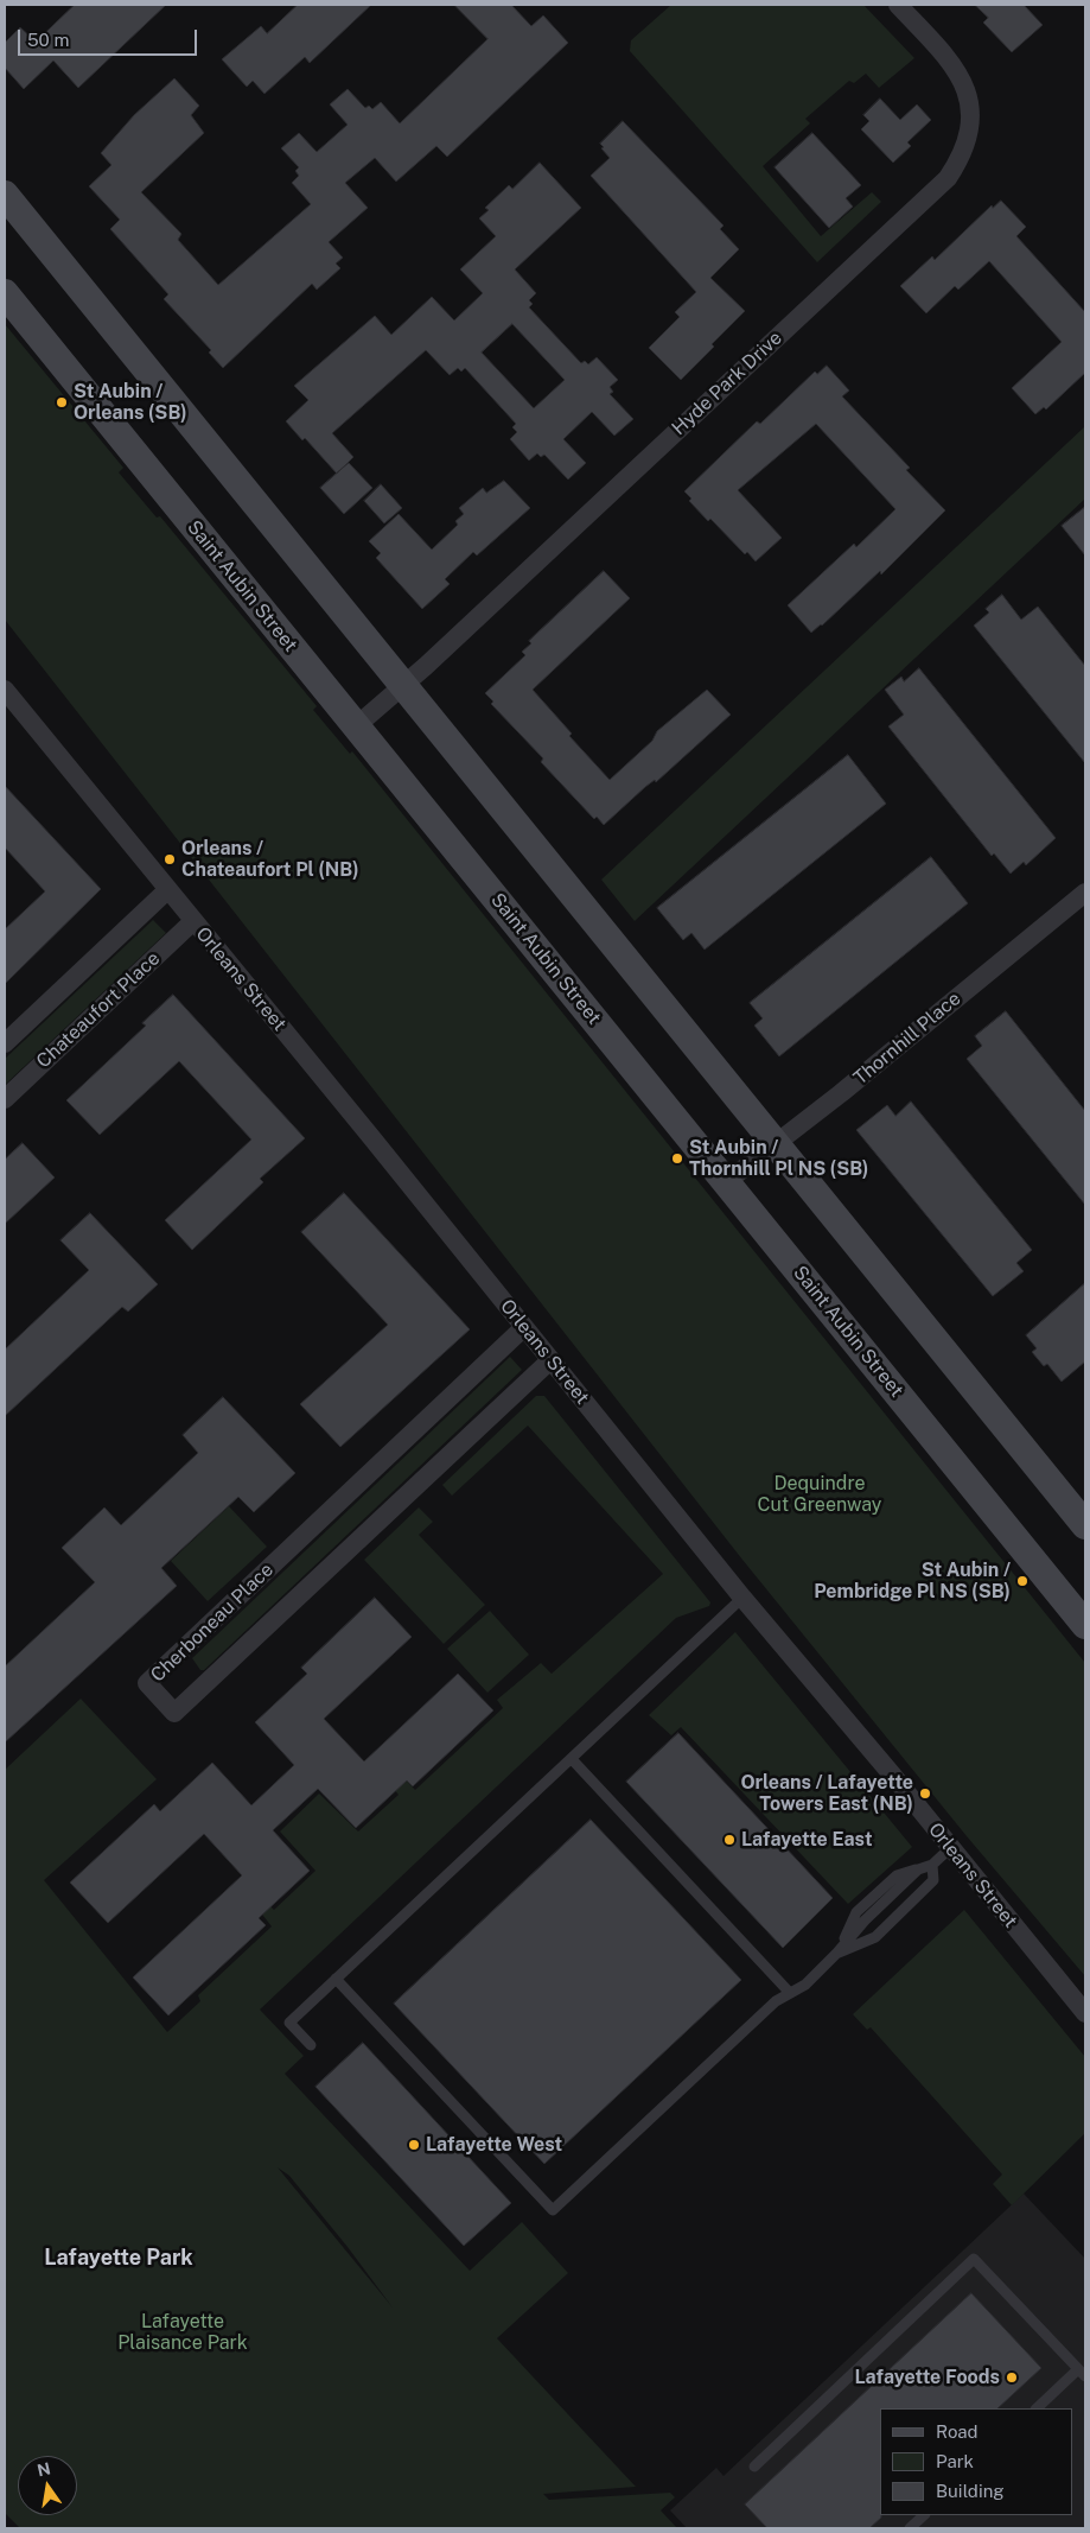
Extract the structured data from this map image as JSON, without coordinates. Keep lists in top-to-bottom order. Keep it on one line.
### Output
{"streets":{"main road":["Saint Aubin Street"],"street":["Hyde Park Drive","Orleans Street","Chateaufort Place","Thornhill Place","Cherboneau Place"]},"crossings":[["Hyde Park Drive","Saint Aubin Street"],["Saint Aubin Street","Thornhill Place"],["Orleans Street","Chateaufort Place"],["Orleans Street","Cherboneau Place"]],"districts":["Lafayette Park"],"parks":["Dequindre Cut Greenway","Lafayette Plaisance Park"],"places":["St Aubin / Orleans (SB)","Orleans / Chateaufort Pl (NB)","St Aubin / Thornhill Pl NS (SB)","St Aubin / Pembridge Pl NS (SB)","Orleans / Lafayette Towers East (NB)","Lafayette East","Lafayette West","Lafayette Foods"],"legend":["Road","Park","Building"],"scale_bar":"50 m","north":"top"}
